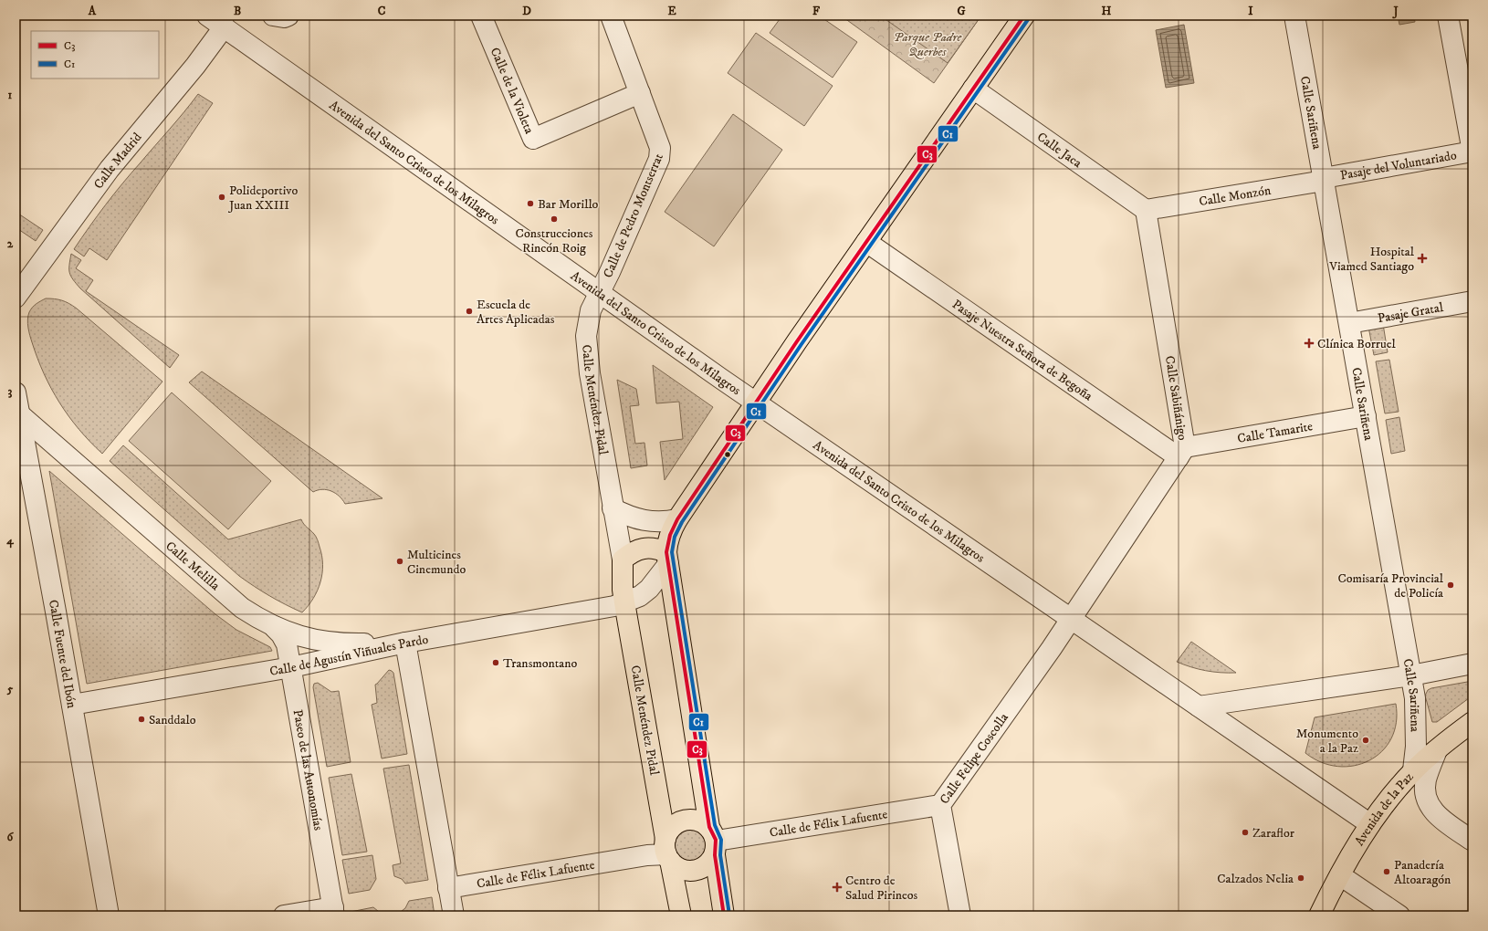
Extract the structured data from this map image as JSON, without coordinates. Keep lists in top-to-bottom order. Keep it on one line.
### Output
{"streets":{"main road":["Calle Menéndez Pidal","Avenida de la Paz"],"street":["Calle de la Violeta","Calle Sariñena","Calle Jaca","Calle Madrid","Avenida del Santo Cristo de los Milagros","Pasaje del Voluntariado","Calle Monzón","Calle de Pedro Montserrat","Pasaje Gratal","Pasaje Nuestra Señora de Begoña","Calle Sabiñánigo","Calle Tamarite","Calle Melilla","Calle Fuente del Ibón","Calle de Agustín Viñuales Pardo","Calle Felipe Coscolla","Paseo de las Autonomías","Calle de Félix Lafuente"]},"crossings":[["Calle de la Violeta","Calle de Pedro Montserrat"],["Calle Sariñena","Pasaje del Voluntariado"],["Calle Sariñena","Calle Monzón"],["Calle Sariñena","Pasaje Gratal"],["Calle Sariñena","Calle Tamarite"],["Calle Sariñena","Avenida de la Paz"],["Calle Jaca","Calle Monzón"],["Calle Jaca","Calle Sabiñánigo"],["Calle Madrid","Avenida del Santo Cristo de los Milagros"],["Avenida del Santo Cristo de los Milagros","Calle de Pedro Montserrat"],["Avenida del Santo Cristo de los Milagros","Calle Sabiñánigo"],["Avenida del Santo Cristo de los Milagros","Calle Menéndez Pidal"],["Avenida del Santo Cristo de los Milagros","Calle Felipe Coscolla"],["Avenida del Santo Cristo de los Milagros","Avenida de la Paz"],["Pasaje del Voluntariado","Calle Monzón"],["Calle Monzón","Calle Sabiñánigo"],["Calle de Pedro Montserrat","Calle Menéndez Pidal"],["Pasaje Nuestra Señora de Begoña","Calle Sabiñánigo"],["Pasaje Nuestra Señora de Begoña","Calle Tamarite"],["Calle Sabiñánigo","Calle Tamarite"],["Calle Sabiñánigo","Calle Felipe Coscolla"],["Calle Menéndez Pidal","Calle de Agustín Viñuales Pardo"],["Calle Menéndez Pidal","Calle de Félix Lafuente"],["Calle Melilla","Calle Fuente del Ibón"],["Calle Melilla","Calle de Agustín Viñuales Pardo"],["Calle Melilla","Paseo de las Autonomías"],["Calle Fuente del Ibón","Calle de Agustín Viñuales Pardo"],["Calle de Agustín Viñuales Pardo","Paseo de las Autonomías"],["Calle Felipe Coscolla","Calle de Félix Lafuente"]],"parks":["Parque Padre Querbes"],"places":{"other":["Polideportivo Juan XXIII","Bar Morillo","Construcciones Rincón Roig","Escuela de Artes Aplicadas","Multicines Cinemundo","Comisaría Provincial de Policía","Transmontano","Sanddalo","Monumento a la Paz","Zaraflor","Panadería Altoaragón","Calzados Nelia"],"health":["Hospital Viamed Santiago","Clínica Borruel","Centro de Salud Pirineos"]},"lines":["transit line C3","transit line C1"],"legend":["C3","C1"],"grid":{"columns":["A","B","C","D","E","F","G","H","I","J"],"rows":["1","2","3","4","5","6"]}}
